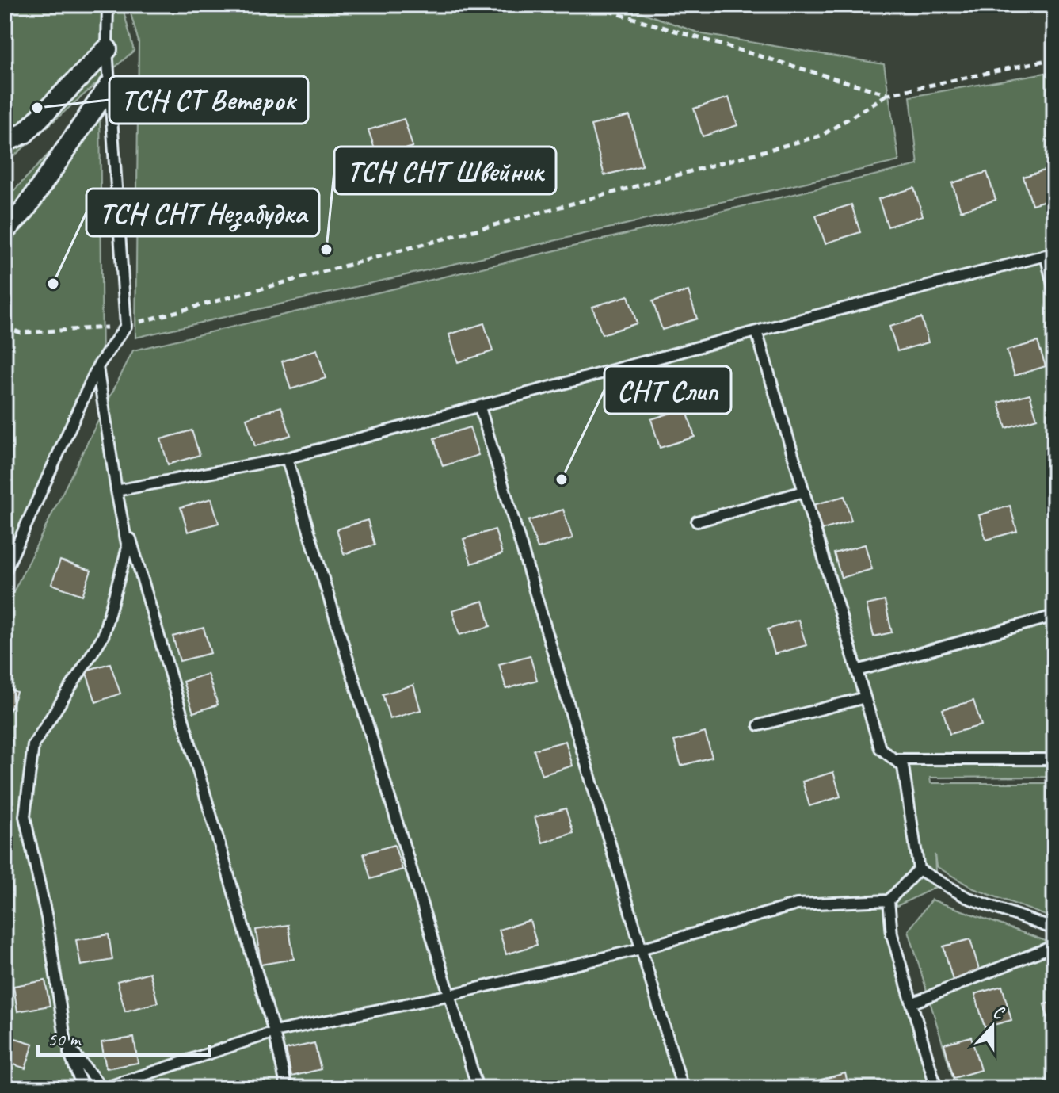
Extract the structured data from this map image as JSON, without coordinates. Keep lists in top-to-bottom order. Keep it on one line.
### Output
{"places":["ТСН СТ Ветерок","ТСН СНТ Швейник","ТСН СНТ Незабудка","СНТ Слип"],"scale_bar":"50 m","north":"top"}
